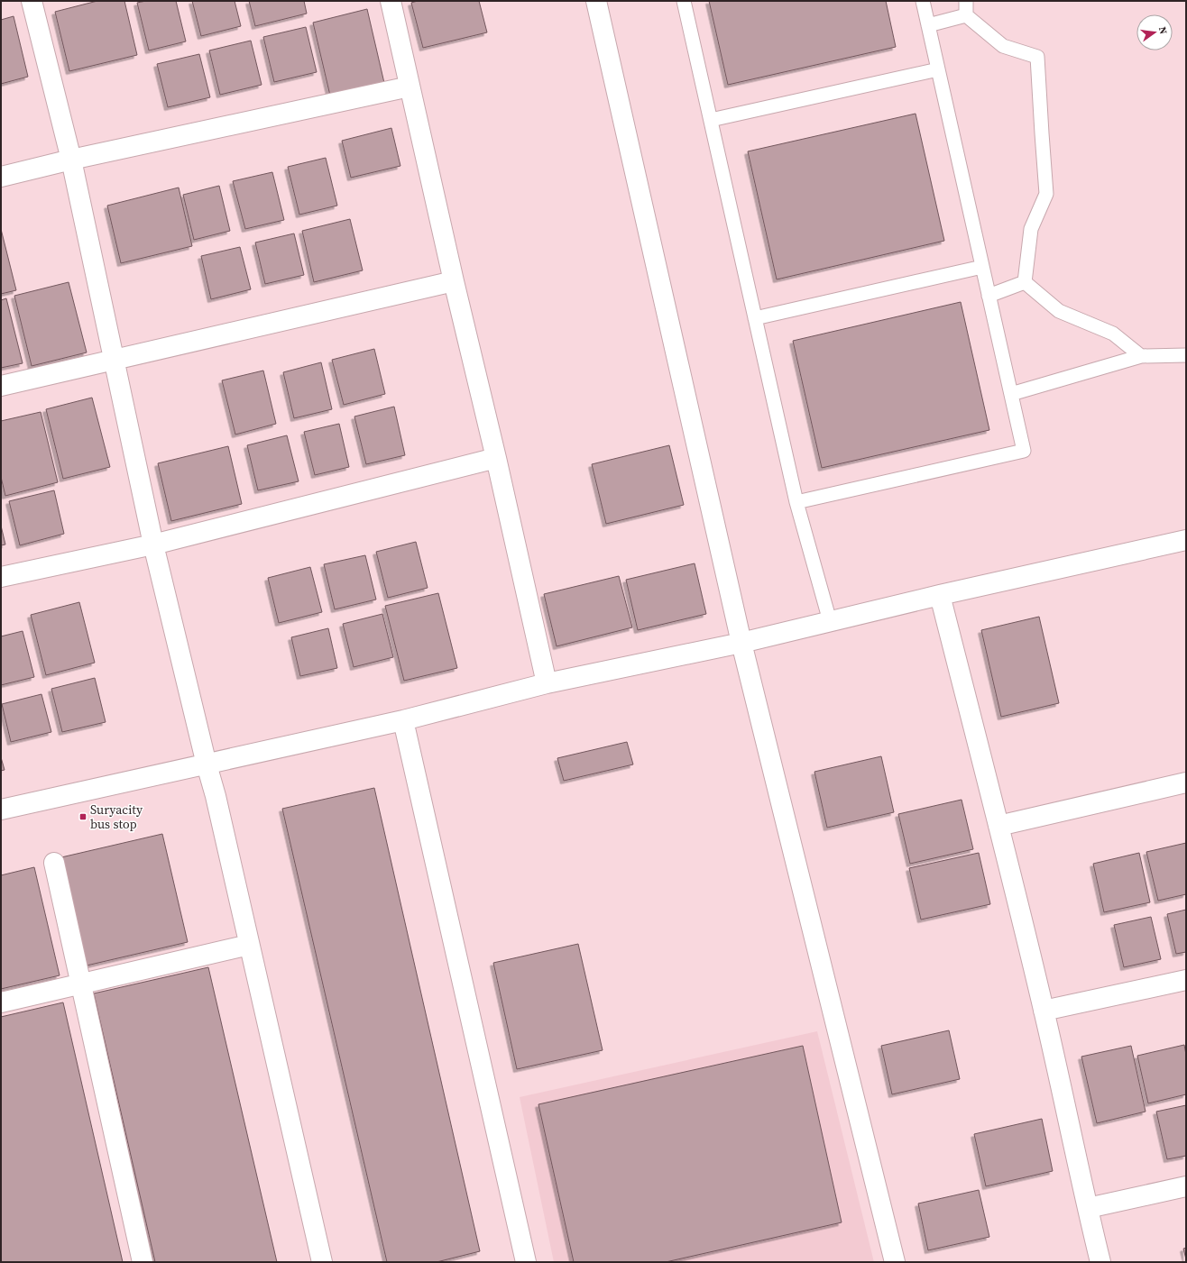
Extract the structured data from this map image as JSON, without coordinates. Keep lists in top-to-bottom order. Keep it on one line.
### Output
{"places":{"transit":["Suryacity bus stop"]},"north":"right"}
